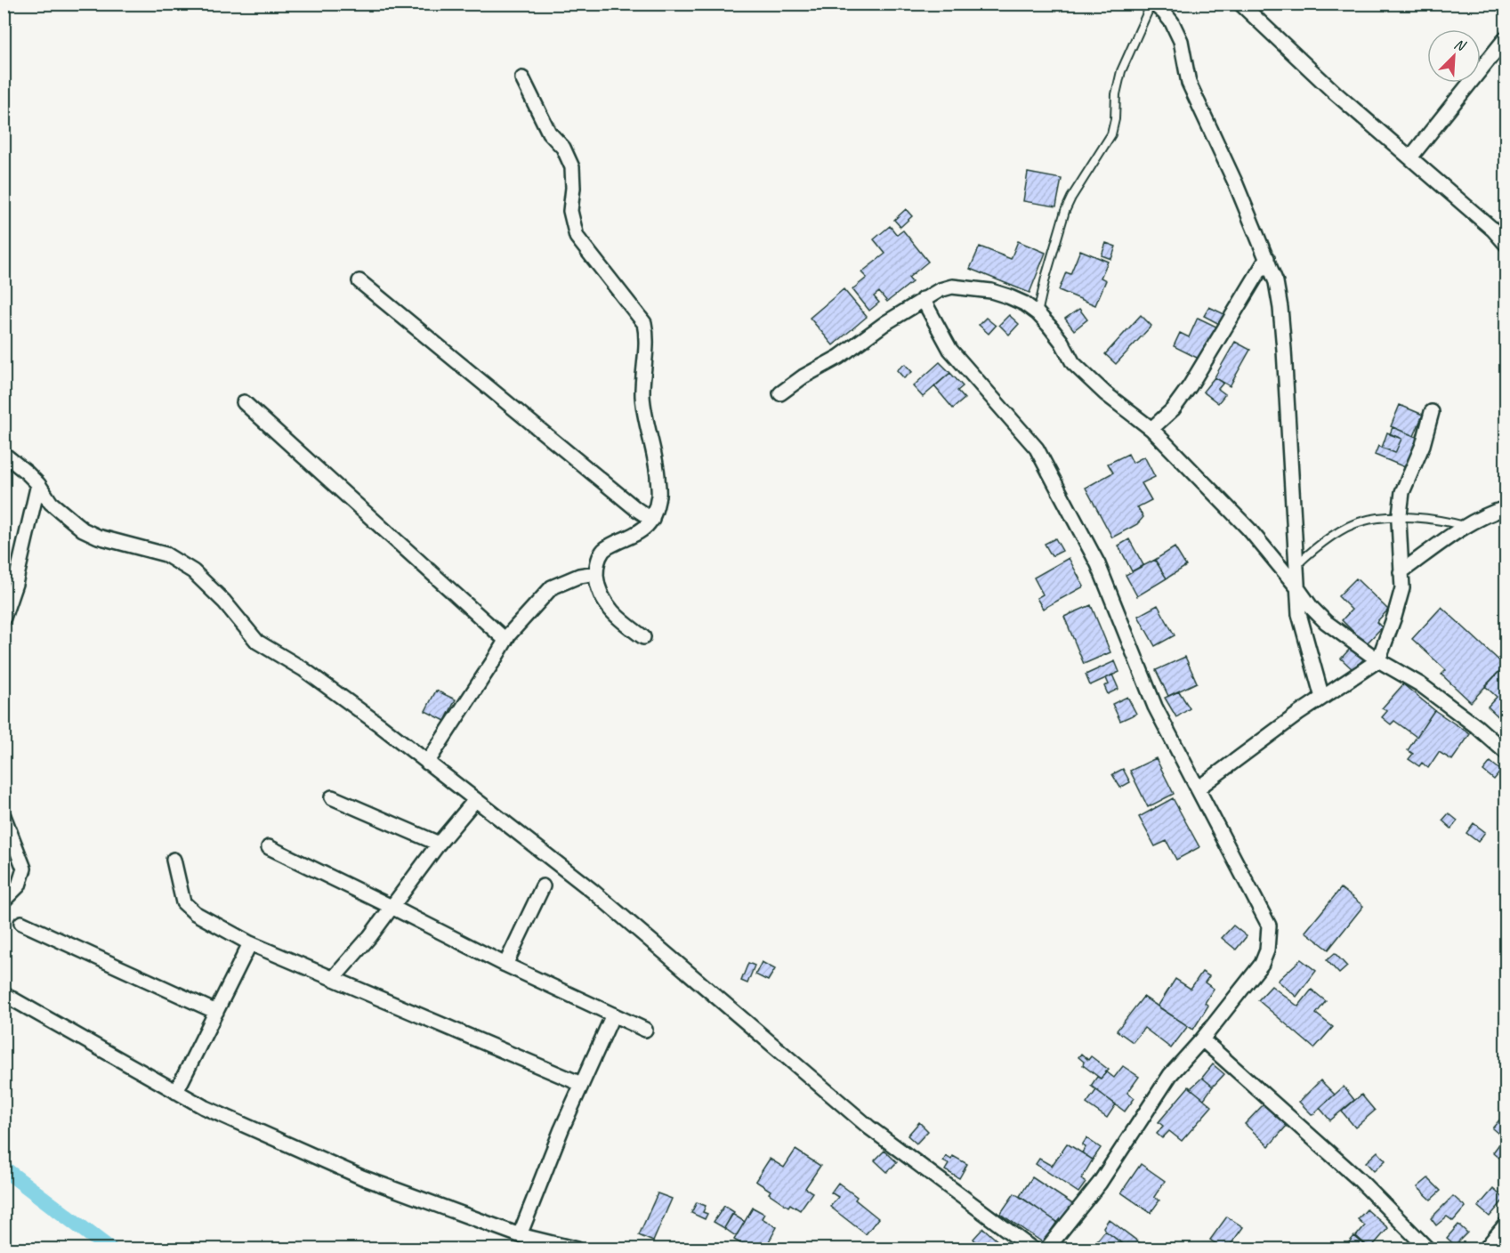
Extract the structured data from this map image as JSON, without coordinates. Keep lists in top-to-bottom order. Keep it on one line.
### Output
{"north":"top right"}
